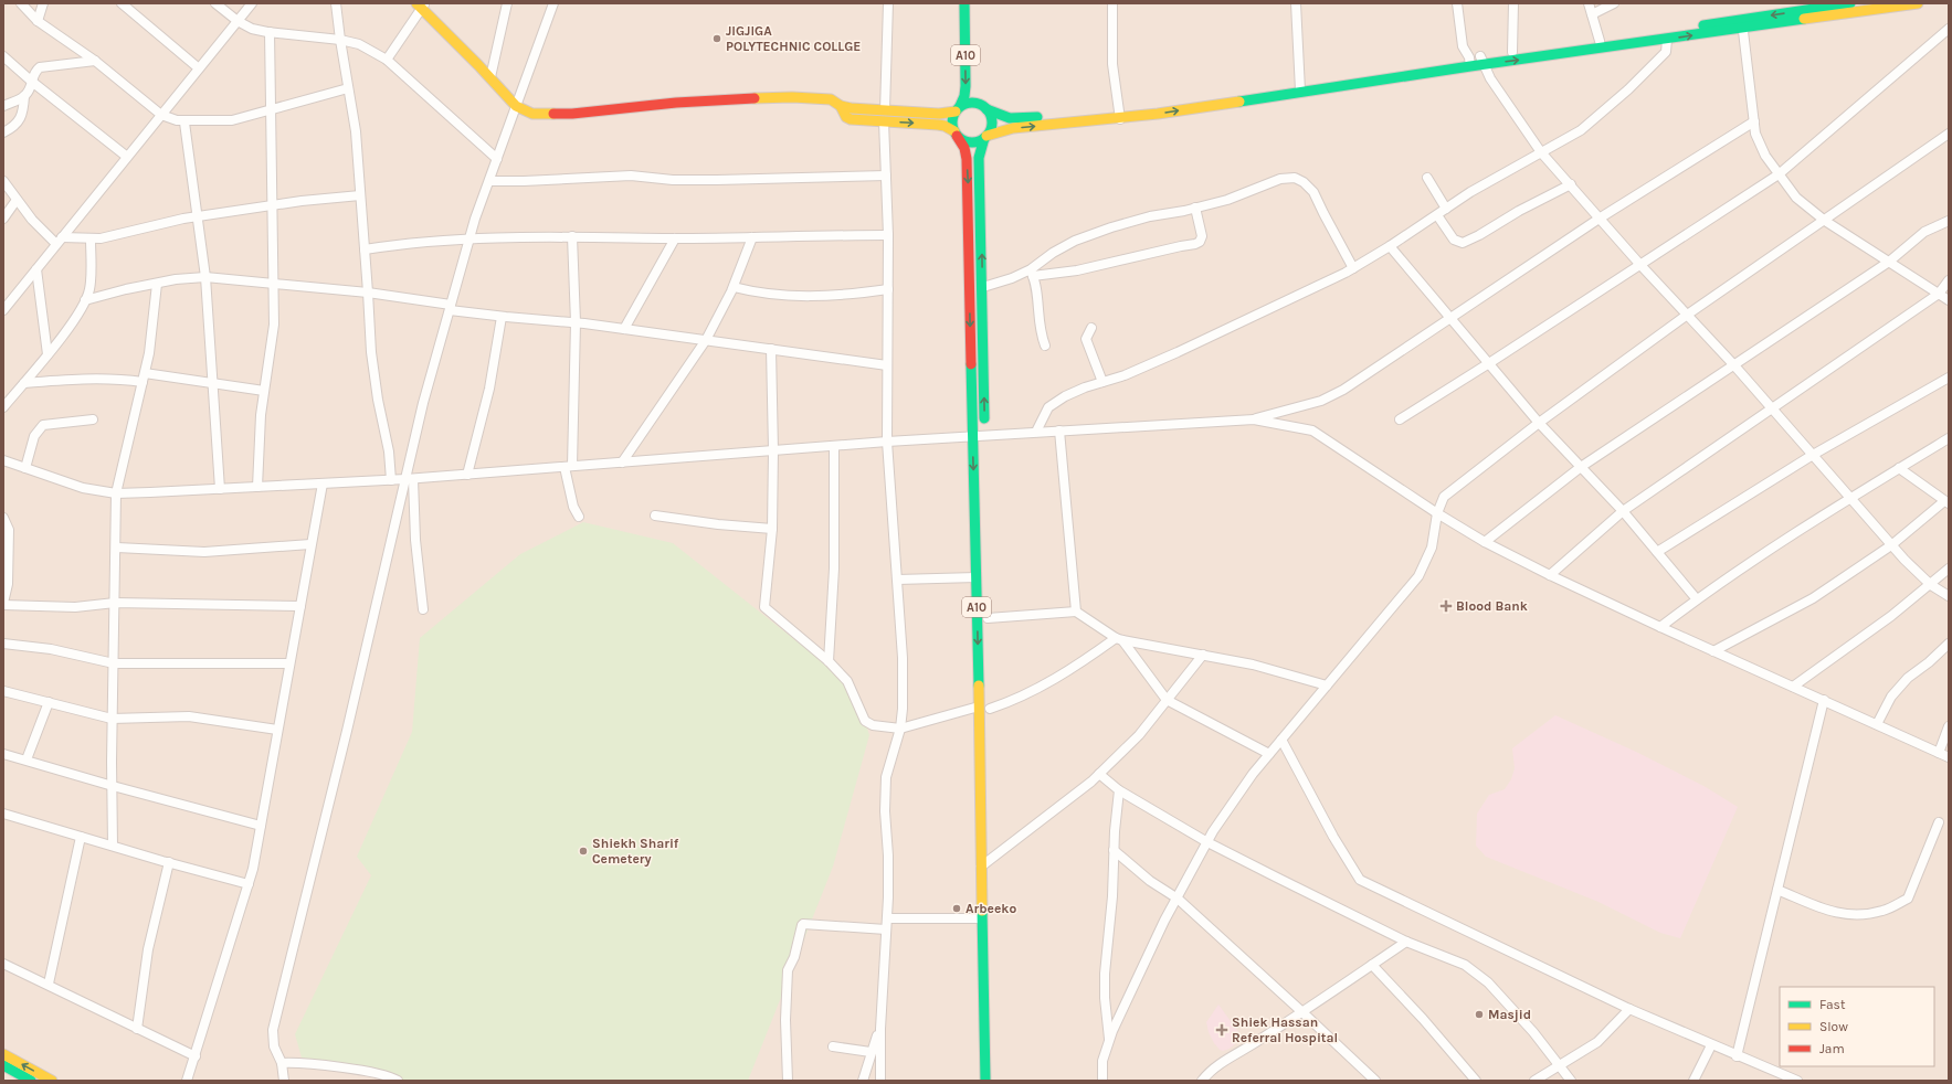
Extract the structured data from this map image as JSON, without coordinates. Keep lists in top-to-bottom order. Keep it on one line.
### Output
{"streets":{"main road":["A10"]},"places":{"other":["JIGJIGA POLYTECHNIC COLLGE","Shiekh Sharif Cemetery","Arbeeko","Masjid"],"health":["Blood Bank","Shiek Hassan Referral Hospital"]},"legend":["Fast","Slow","Jam"]}
